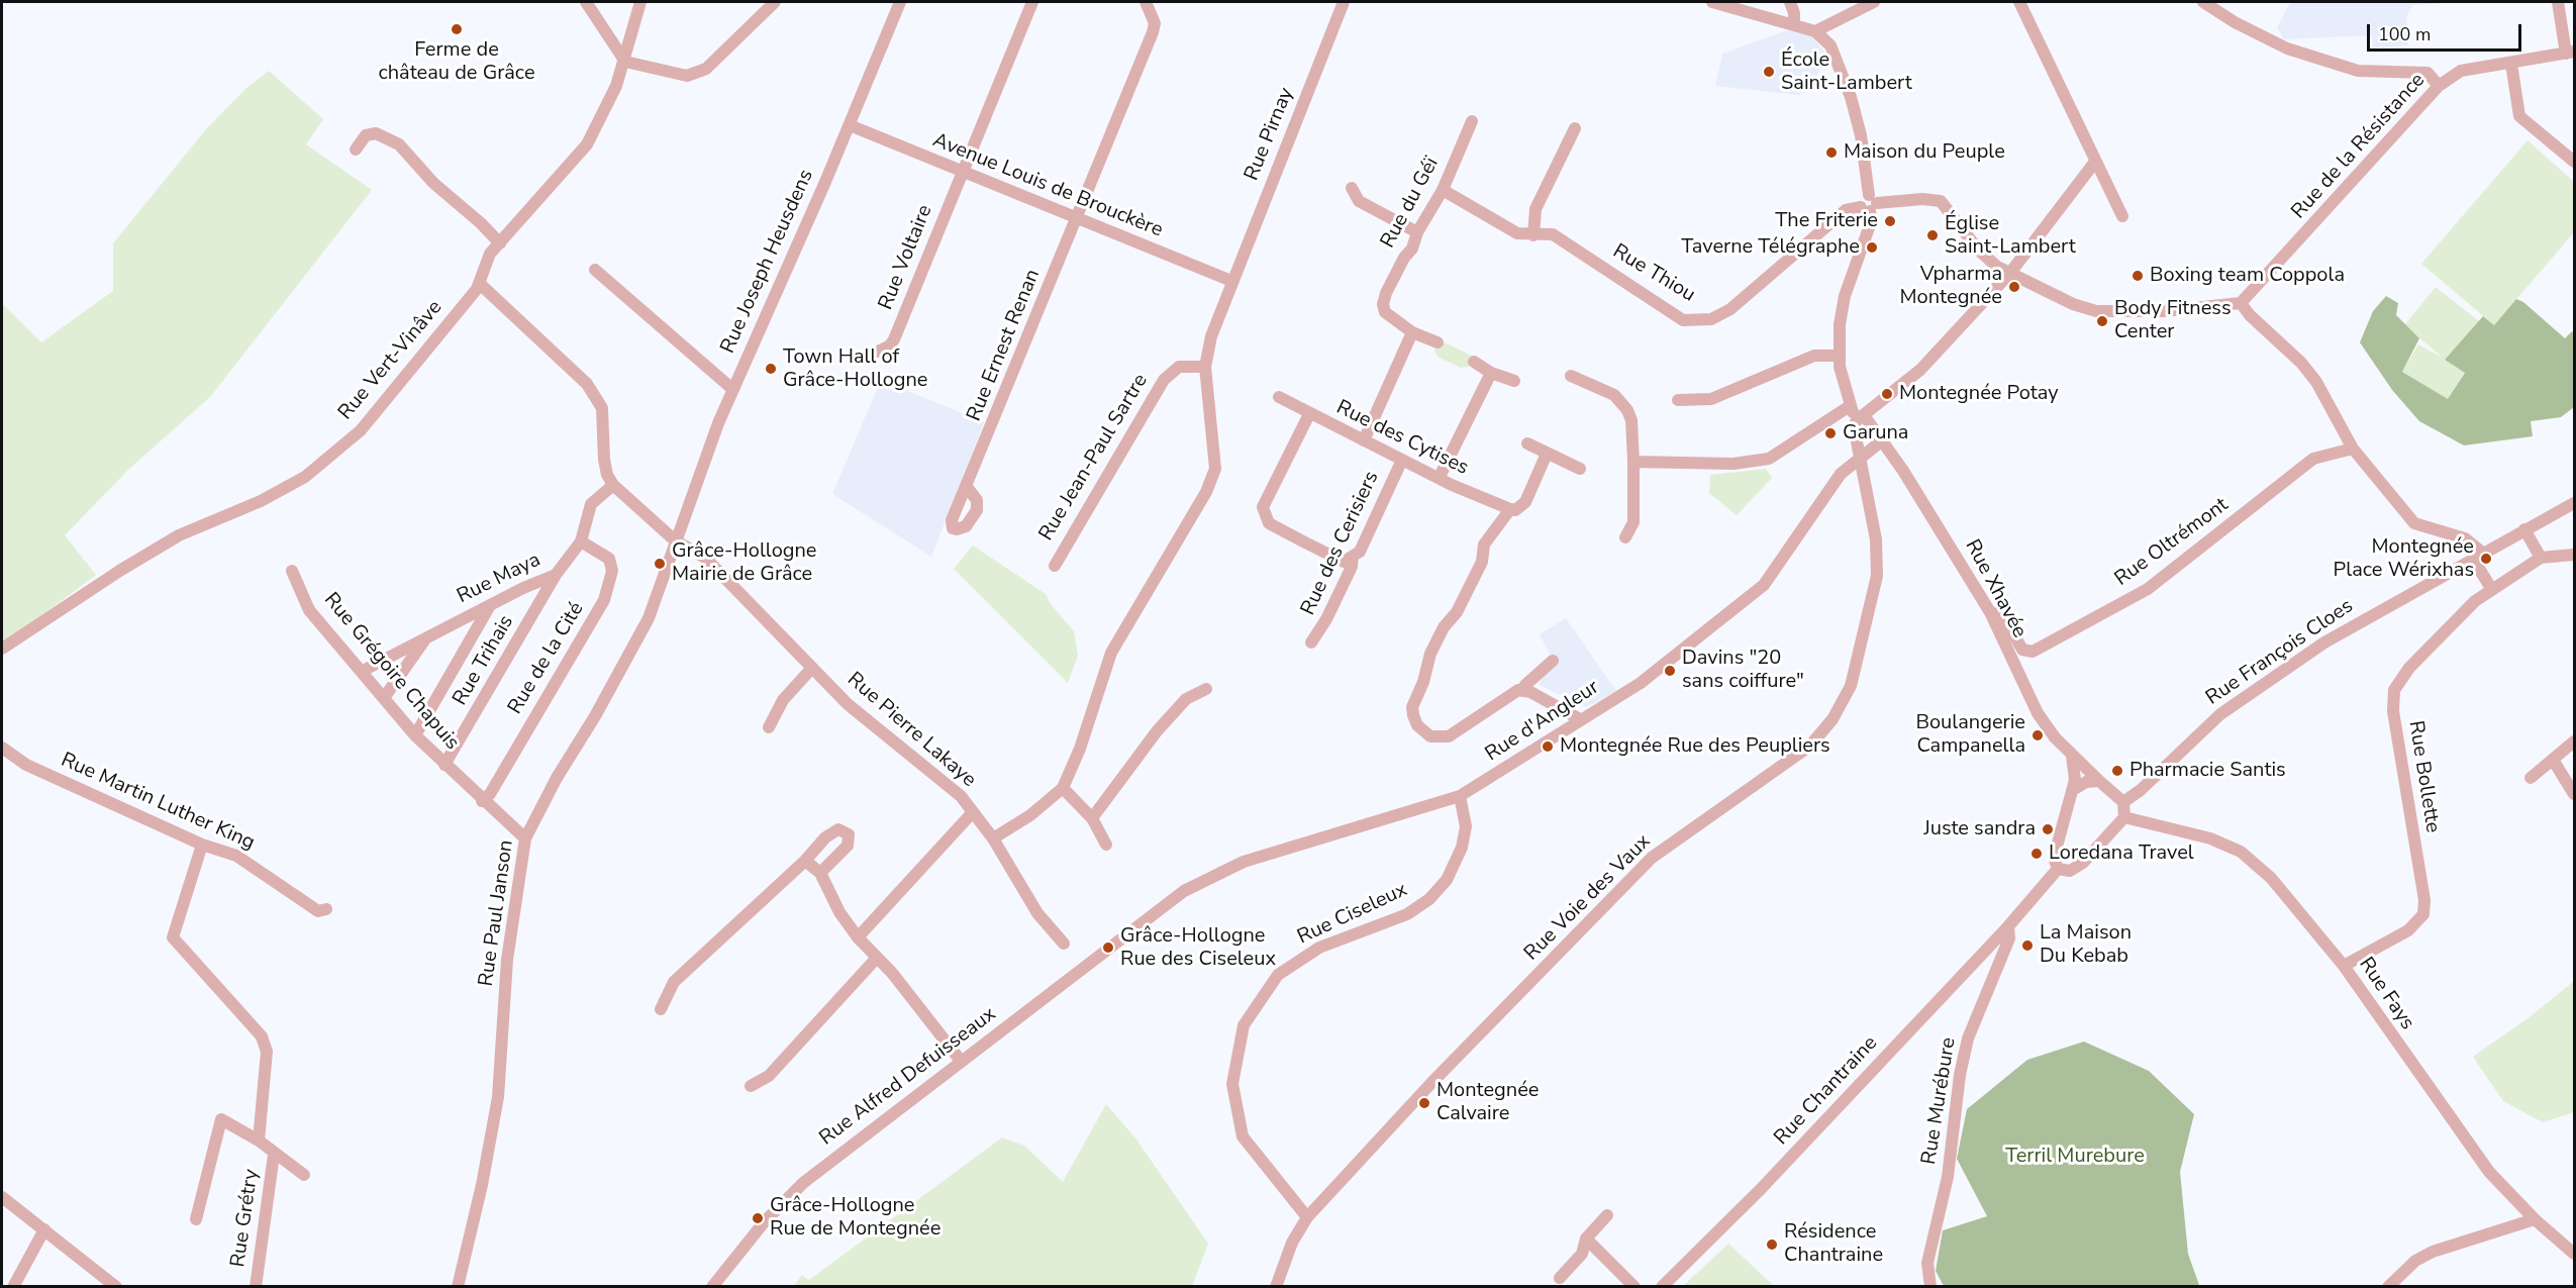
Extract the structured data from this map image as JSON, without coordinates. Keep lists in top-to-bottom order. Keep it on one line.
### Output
{"streets":{"street":["Rue Pirnay","Rue de la Résistance","Avenue Louis de Brouckère","Rue du Géï","Rue Voltaire","Rue Joseph Heusdens","Rue Thiou","Rue Ernest Renan","Rue Vert-Vinâve","Rue des Cytises","Rue Jean-Paul Sartre","Rue Oltrémont","Rue des Cerisiers","Rue Maya","Rue Xhavée","Rue François Cloes","Rue de la Cité","Rue Trihais","Rue Grégoire Chapuis","Rue d'Angleur","Rue Pierre Lakaye","Rue Bollette","Rue Martin Luther King","Rue Voie des Vaux","Rue Paul Janson","Rue Ciseleux","Rue Fays","Rue Alfred Defuisseaux","Rue Chantraine","Rue Murébure","Rue Grétry"]},"crossings":[["Rue Pirnay","Avenue Louis de Brouckère"],["Rue Pirnay","Rue Jean-Paul Sartre"],["Avenue Louis de Brouckère","Rue Voltaire"],["Avenue Louis de Brouckère","Rue Joseph Heusdens"],["Avenue Louis de Brouckère","Rue Ernest Renan"],["Rue du Géï","Rue Thiou"],["Rue Joseph Heusdens","Rue Pierre Lakaye"],["Rue Joseph Heusdens","Rue Paul Janson"],["Rue des Cytises","Rue des Cerisiers"],["Rue Oltrémont","Rue Xhavée"],["Rue Maya","Rue de la Cité"],["Rue Maya","Rue Trihais"],["Rue Maya","Rue Grégoire Chapuis"],["Rue Maya","Rue Pierre Lakaye"],["Rue Xhavée","Rue François Cloes"],["Rue Xhavée","Rue d'Angleur"],["Rue Xhavée","Rue Voie des Vaux"],["Rue de la Cité","Rue Grégoire Chapuis"],["Rue Trihais","Rue Grégoire Chapuis"],["Rue Grégoire Chapuis","Rue Paul Janson"],["Rue d'Angleur","Rue Voie des Vaux"],["Rue d'Angleur","Rue Ciseleux"],["Rue d'Angleur","Rue Alfred Defuisseaux"],["Rue Pierre Lakaye","Rue Paul Janson"],["Rue Bollette","Rue Fays"],["Rue Voie des Vaux","Rue Ciseleux"],["Rue Chantraine","Rue Murébure"]],"parks":["Terril Murebure"],"places":["Ferme de château de Grâce","École Saint-Lambert","Maison du Peuple","The Friterie","Église Saint-Lambert","Taverne Télégraphe","Boxing team Coppola","Vpharma Montegnée","Body Fitness Center","Town Hall of Grâce-Hollogne","Montegnée Potay","Garuna","Montegnée Place Wérixhas","Grâce-Hollogne Mairie de Grâce","Davins \"20 sans coiffure\"","Boulangerie Campanella","Montegnée Rue des Peupliers","Pharmacie Santis","Juste sandra","Loredana Travel","La Maison Du Kebab","Grâce-Hollogne Rue des Ciseleux","Montegnée Calvaire","Grâce-Hollogne Rue de Montegnée","Résidence Chantraine"],"scale_bar":"100 m"}
